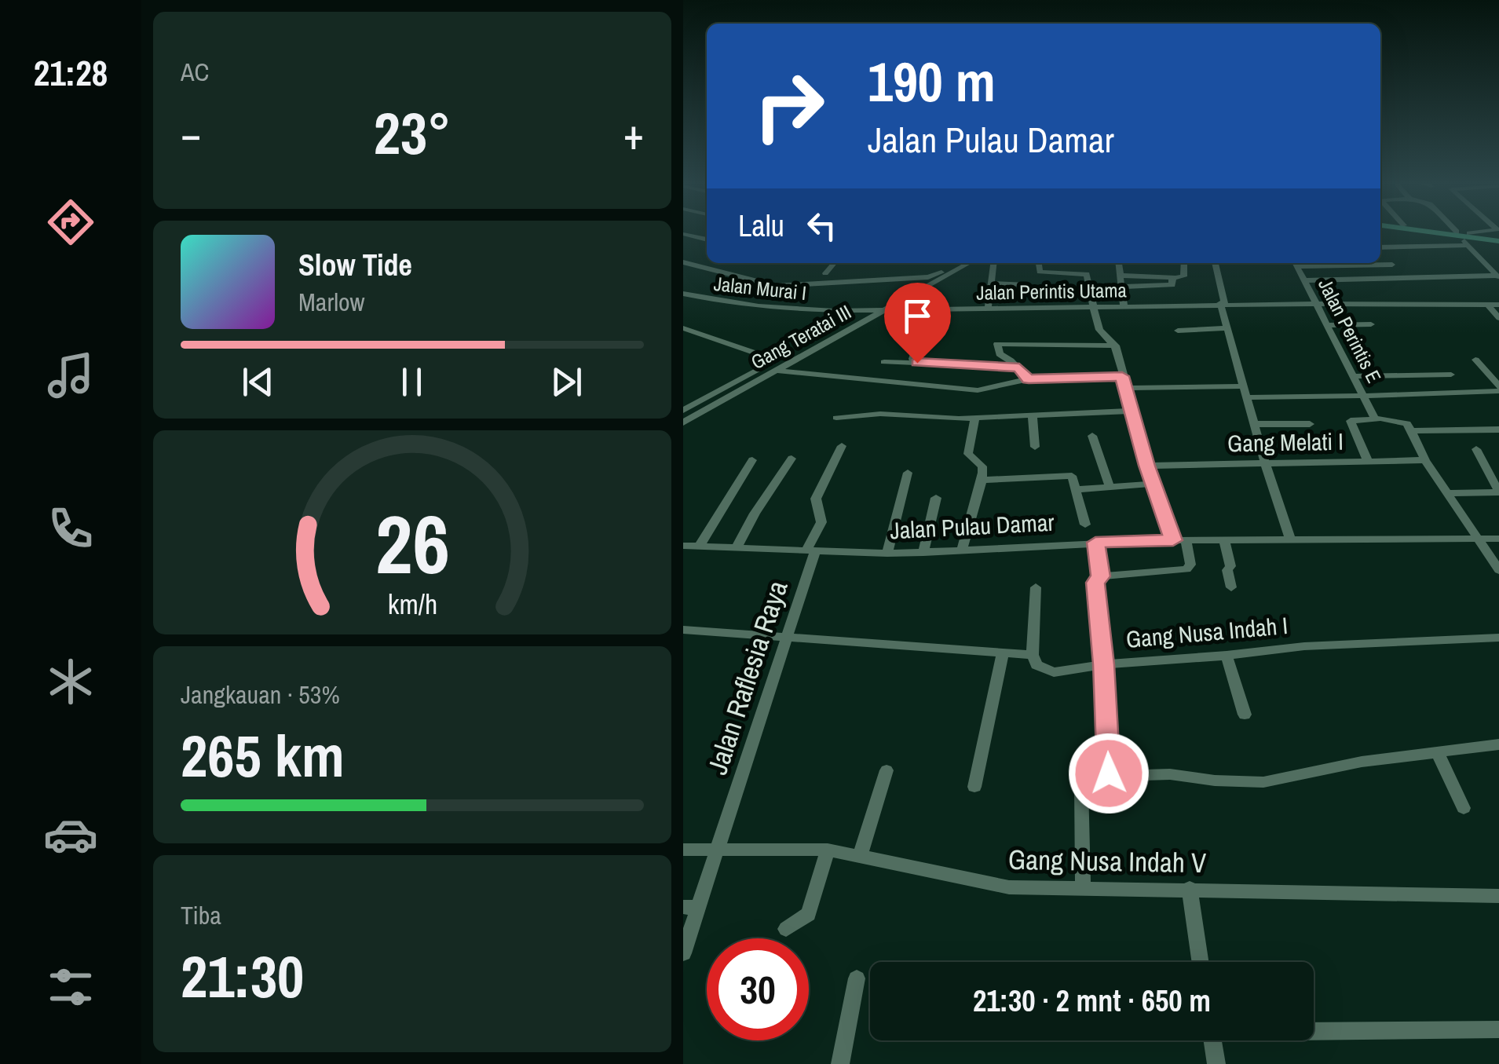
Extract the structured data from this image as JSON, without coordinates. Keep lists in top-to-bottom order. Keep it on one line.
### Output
{"streets":{"street":["Jalan Murai I","Jalan Perintis Utama","Jalan Perintis E","Gang Teratai III","Gang Melati I","Jalan Pulau Damar","Gang Nusa Indah I","Jalan Raflesia Raya","Gang Nusa Indah V"]},"crossings":[["Jalan Murai I","Jalan Perintis Utama"],["Jalan Murai I","Gang Teratai III"],["Jalan Perintis Utama","Jalan Perintis E"],["Jalan Perintis Utama","Gang Teratai III"],["Jalan Pulau Damar","Jalan Raflesia Raya"],["Gang Nusa Indah I","Jalan Raflesia Raya"],["Jalan Raflesia Raya","Gang Nusa Indah V"]],"page":{"tabs":"21:28","tile":["AC",["Jangkauan · 53%","265 km"],["Tiba","21:30"]],"turn":["190 m","Jalan Pulau Damar"],"heat":["−","23°","+"],"then":"Lalu","song":["Slow Tide","Marlow"],"limit":"30","trip":"21:30 · 2 mnt · 650 m","gauge":["26","km/h"]}}
